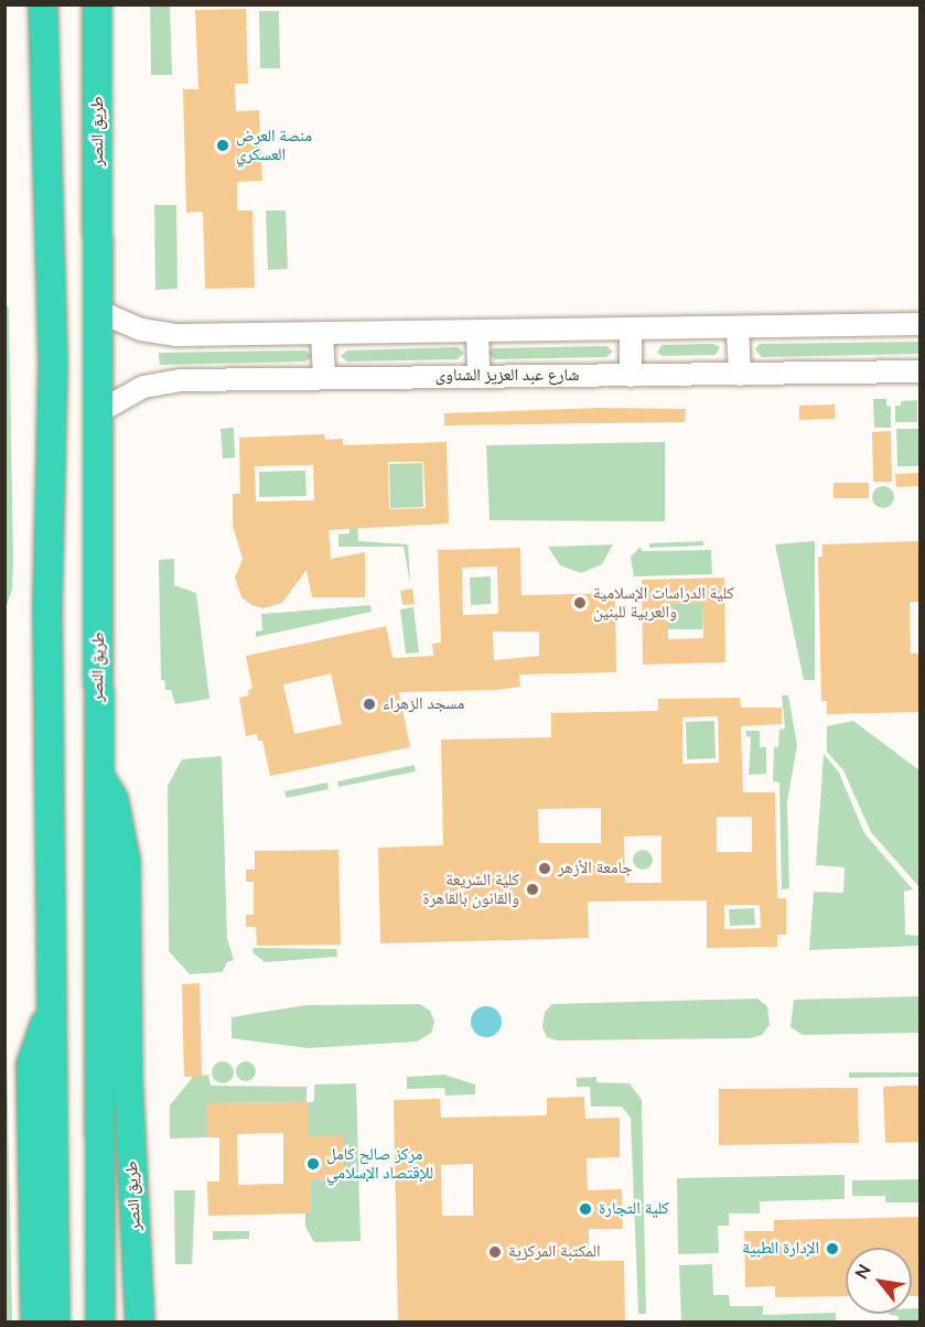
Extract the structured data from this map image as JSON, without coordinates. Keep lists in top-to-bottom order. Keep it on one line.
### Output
{"streets":{"highway":["طريق النصر"],"street":["شارع عبد العزيز الشناوى"]},"crossings":[["طريق النصر","شارع عبد العزيز الشناوى"]],"places":["منصة العرض العسكري","كلية الدراسات الإسلامية والعربية للبنين","مسجد الزهراء","جامعة الأزهر","كلية الشريعة والقانون بالقاهرة","مركز صالح كامل للإقتصاد الإسلامي","كلية التجارة","الإدارة الطبية","المكتبة المركزية"],"north":"top left"}
